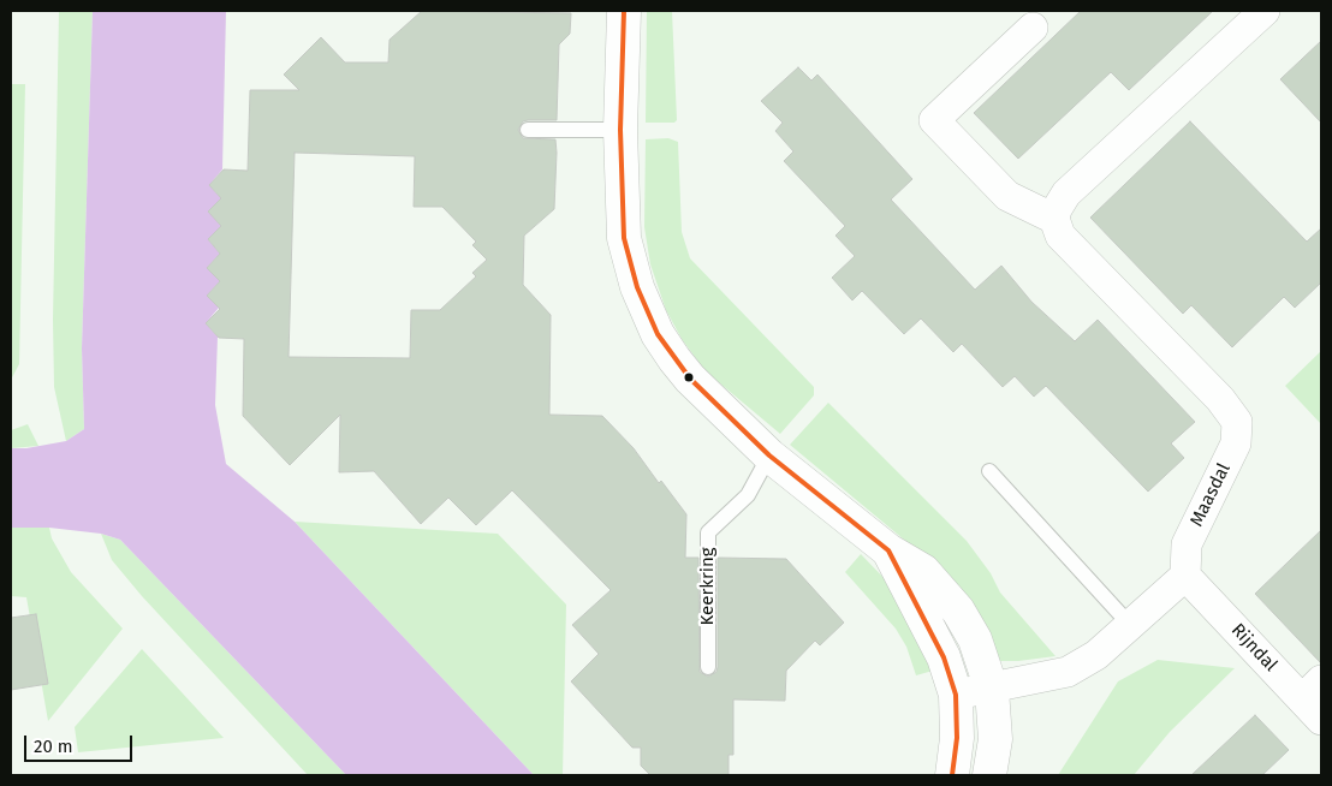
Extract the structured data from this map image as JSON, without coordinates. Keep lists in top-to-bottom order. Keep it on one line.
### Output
{"streets":{"street":["Maasdal","Rijndal"],"lane":["Keerkring"]},"crossings":[["Maasdal","Rijndal"]],"scale_bar":"20 m"}
